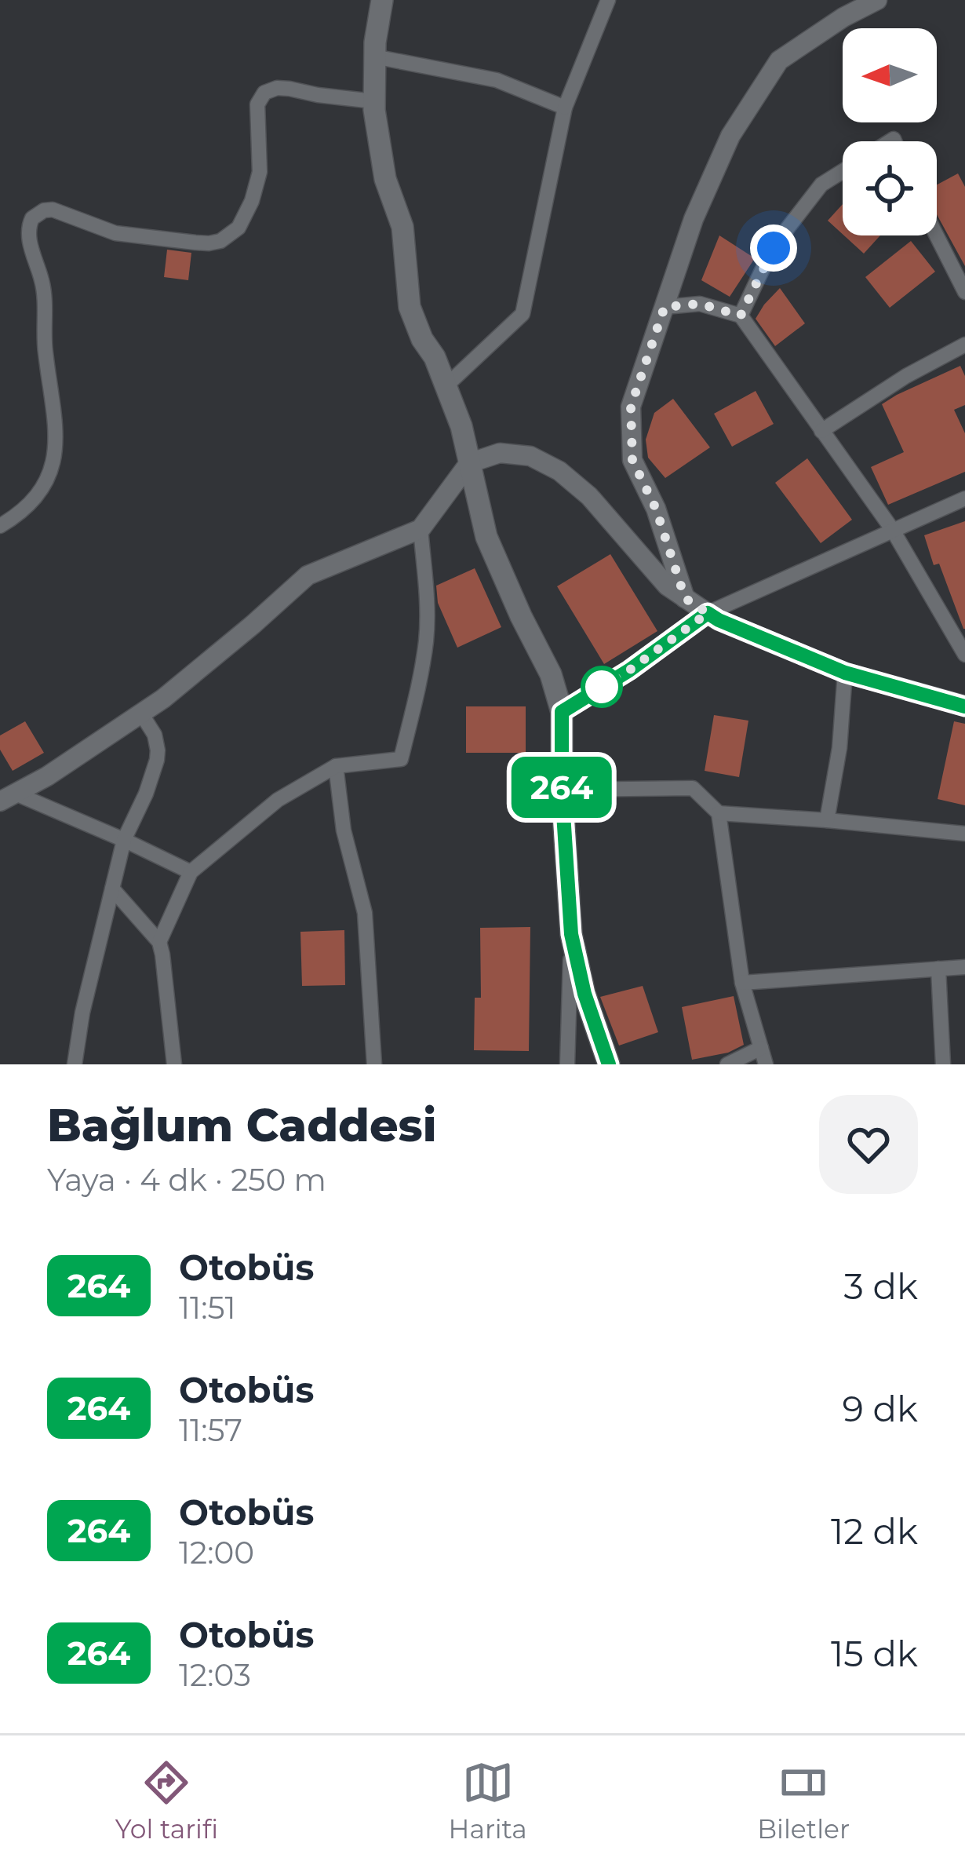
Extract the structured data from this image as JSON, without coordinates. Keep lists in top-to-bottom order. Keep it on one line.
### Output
{"lines":["bus line 264"],"north":"left","page":{"on_map":"264","heading":["Bağlum Caddesi","Yaya · 4 dk · 250 m"],"list":[{"mark":"264","name":"Otobüs","note":"11:51","value":"3 dk"},{"mark":"264","name":"Otobüs","note":"11:57","value":"9 dk"},{"mark":"264","name":"Otobüs","note":"12:00","value":"12 dk"},{"mark":"264","name":"Otobüs","note":"12:03","value":"15 dk"}],"tabs":["Yol tarifi","Harita","Biletler"]}}
